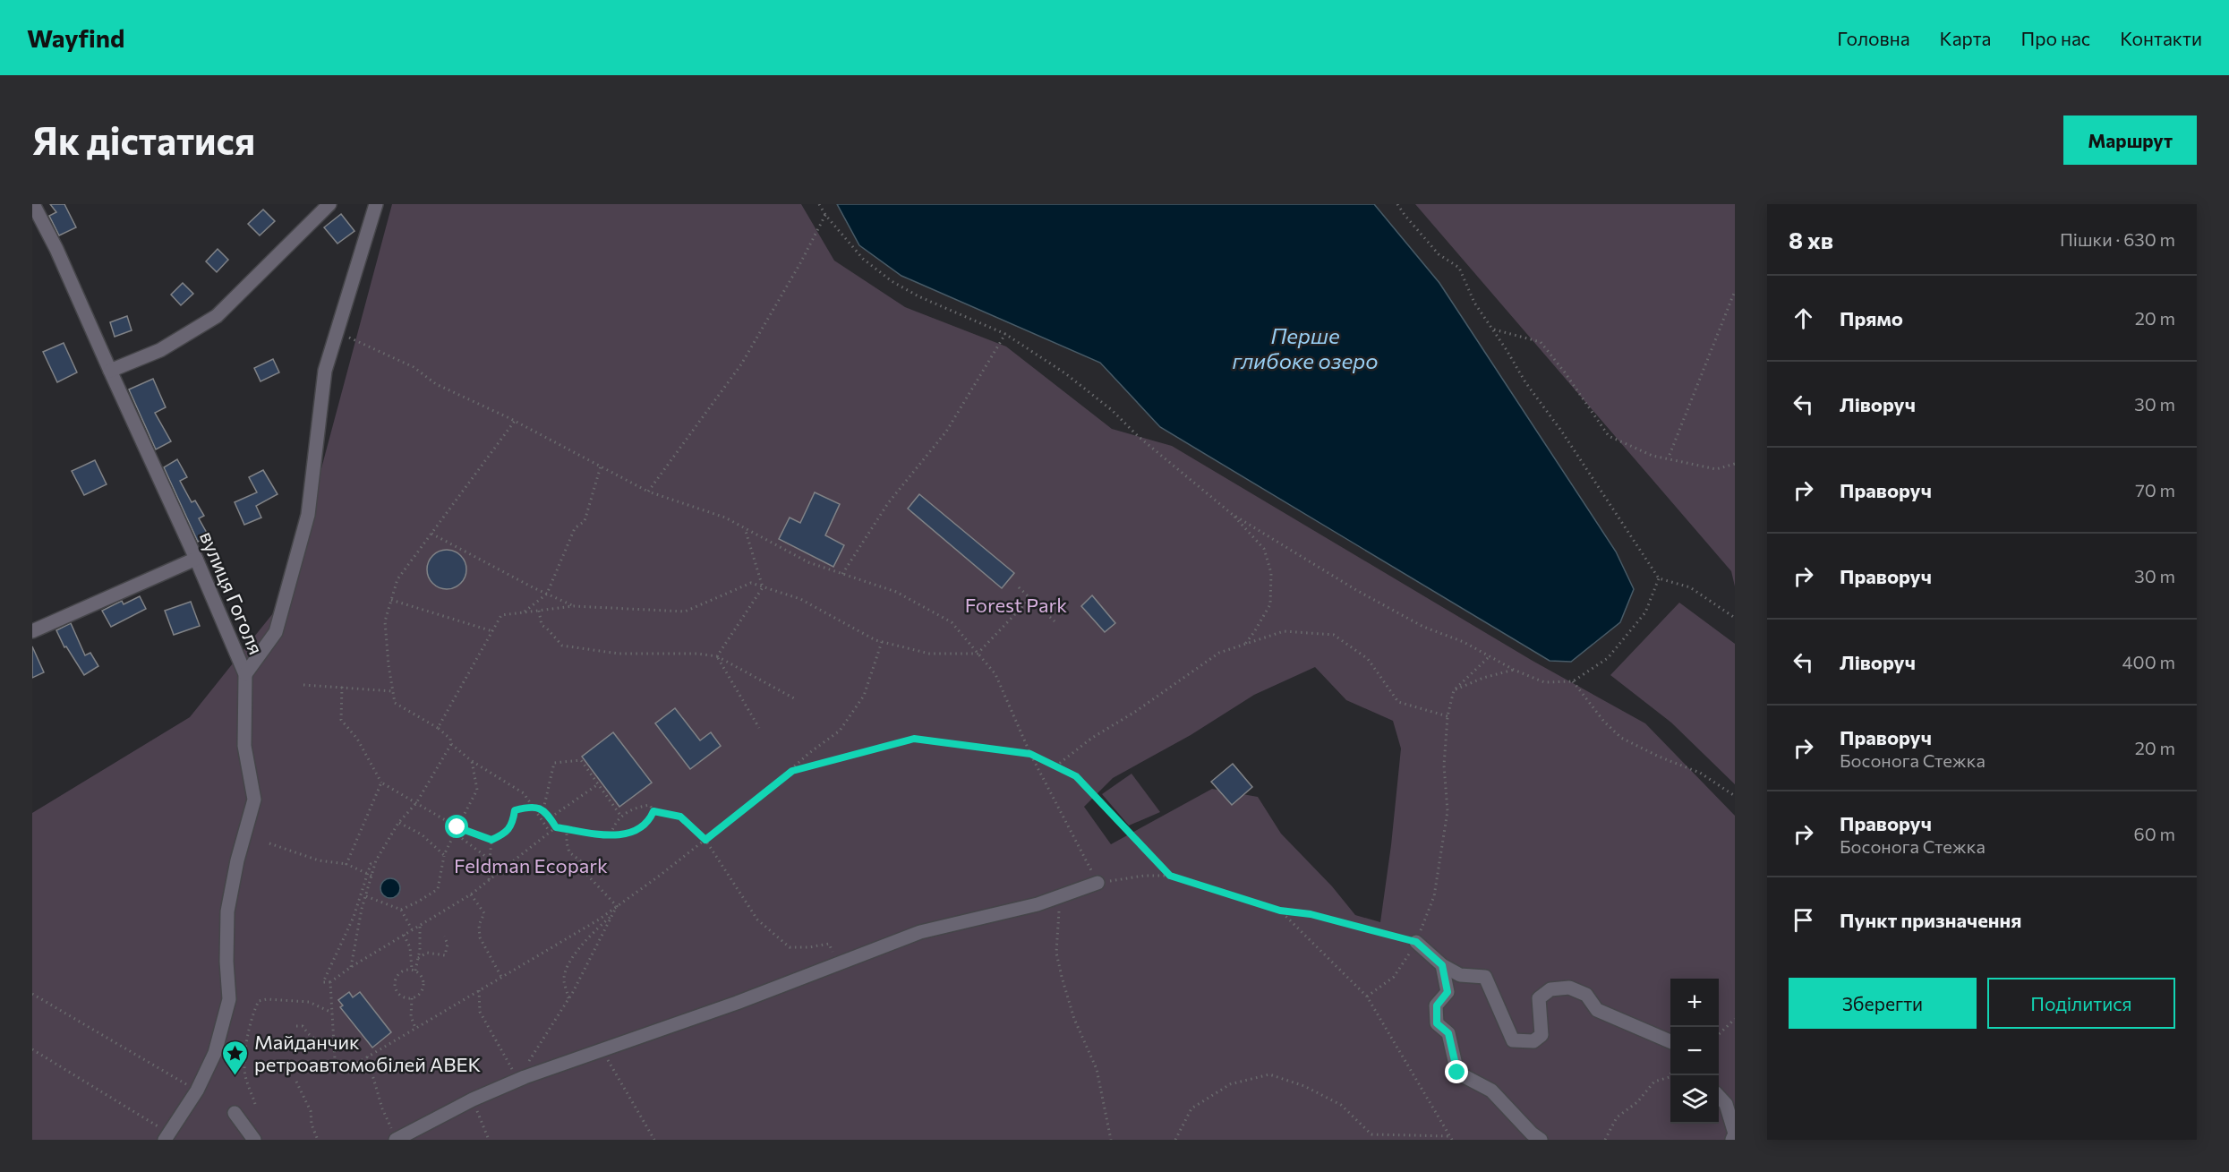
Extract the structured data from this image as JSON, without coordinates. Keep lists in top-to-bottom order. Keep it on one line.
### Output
{"streets":{"street":["вулиця Гоголя"]},"water":["Перше глибоке озеро"],"parks":["Forest Park","Feldman Ecopark"],"places":{"place":["Майданчик ретроавтомобілей АВЕК"]},"page":{"header":"Wayfind","nav":["Головна","Карта","Про нас","Контакти"],"buttons":["Маршрут",["Зберегти","Поділитися"]],"title":"Як дістатися","heading":["8 хв","Пішки · 630 m"],"list":[["Прямо","20 m"],["Ліворуч","30 m"],["Праворуч","70 m"],["Праворуч","30 m"],["Ліворуч","400 m"],["Праворуч","Босонога Стежка","20 m"],["Праворуч","Босонога Стежка","60 m"],"Пункт призначення"],"map_buttons":["+","−"]}}
